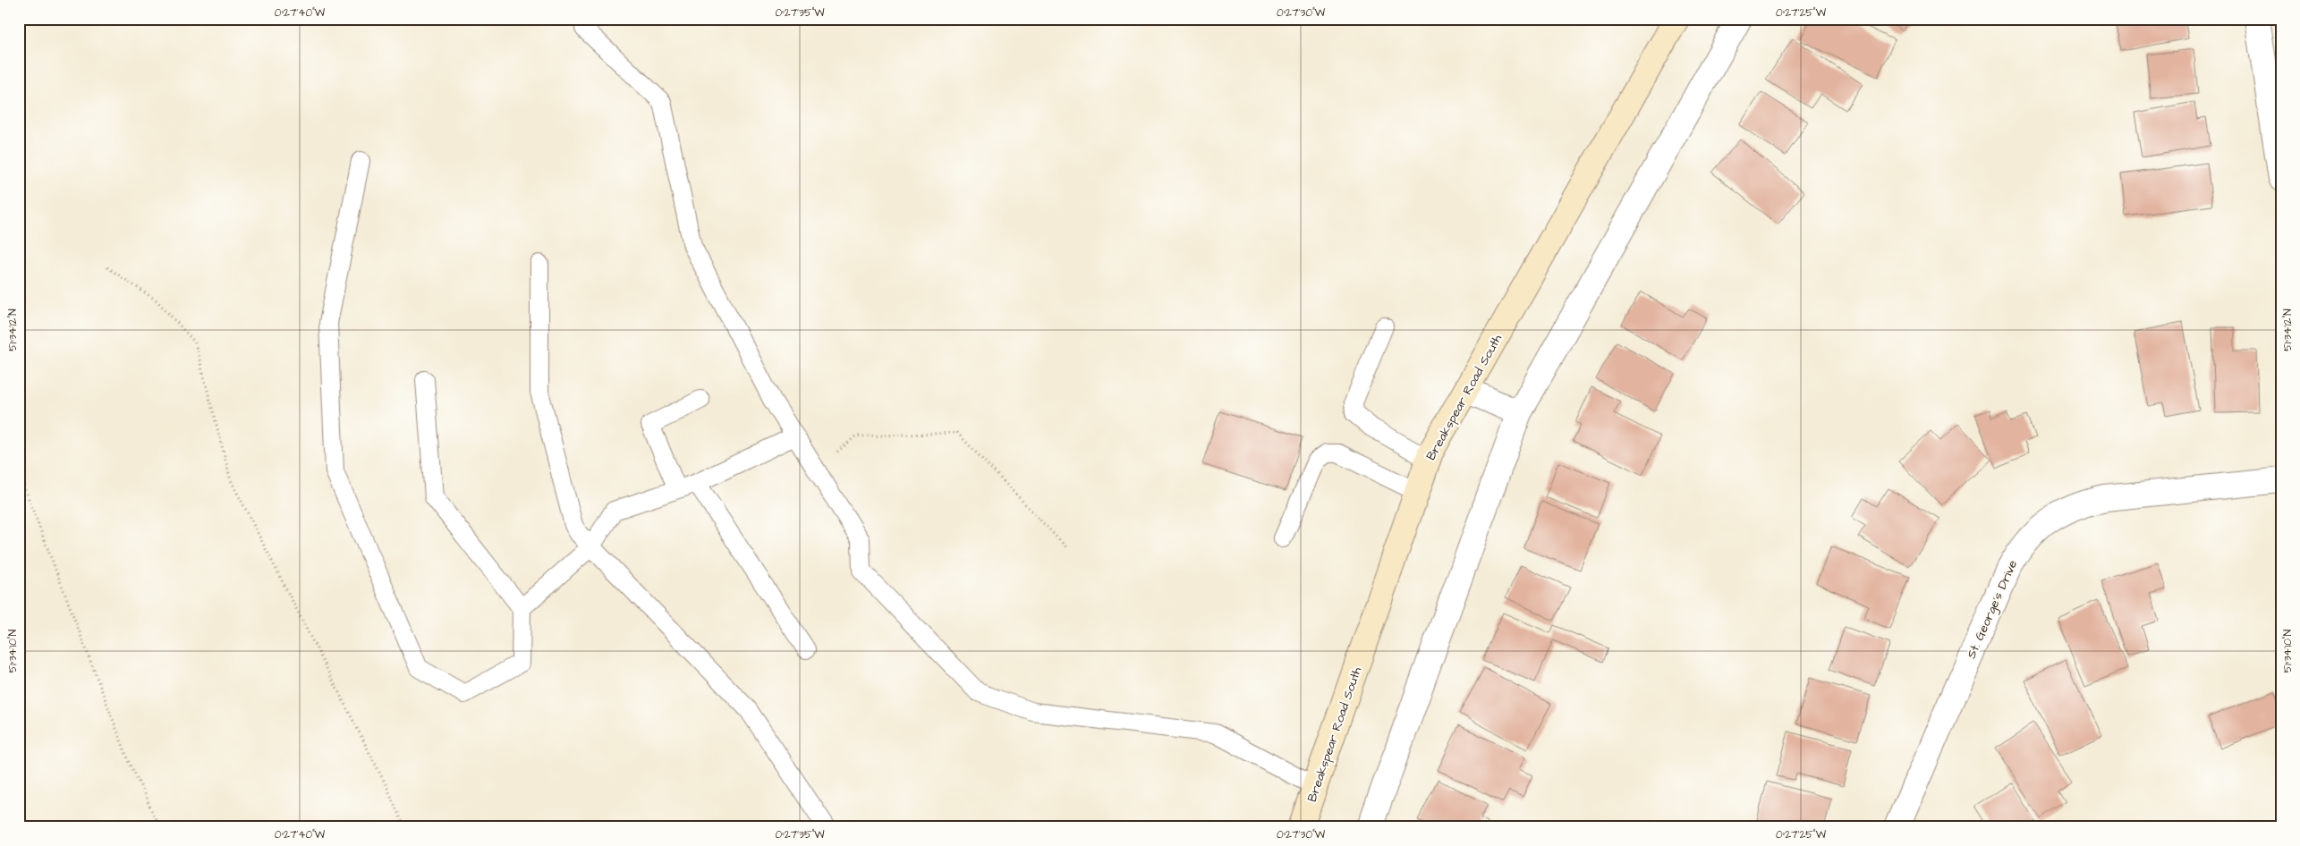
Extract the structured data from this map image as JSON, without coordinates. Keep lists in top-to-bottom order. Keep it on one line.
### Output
{"streets":{"street":["Breakspear Road South","St. George's Drive"]},"coordinates":["0°27'40\"W","0°27'35\"W","0°27'30\"W","0°27'25\"W","51°34'12\"N","51°34'10\"N"]}
